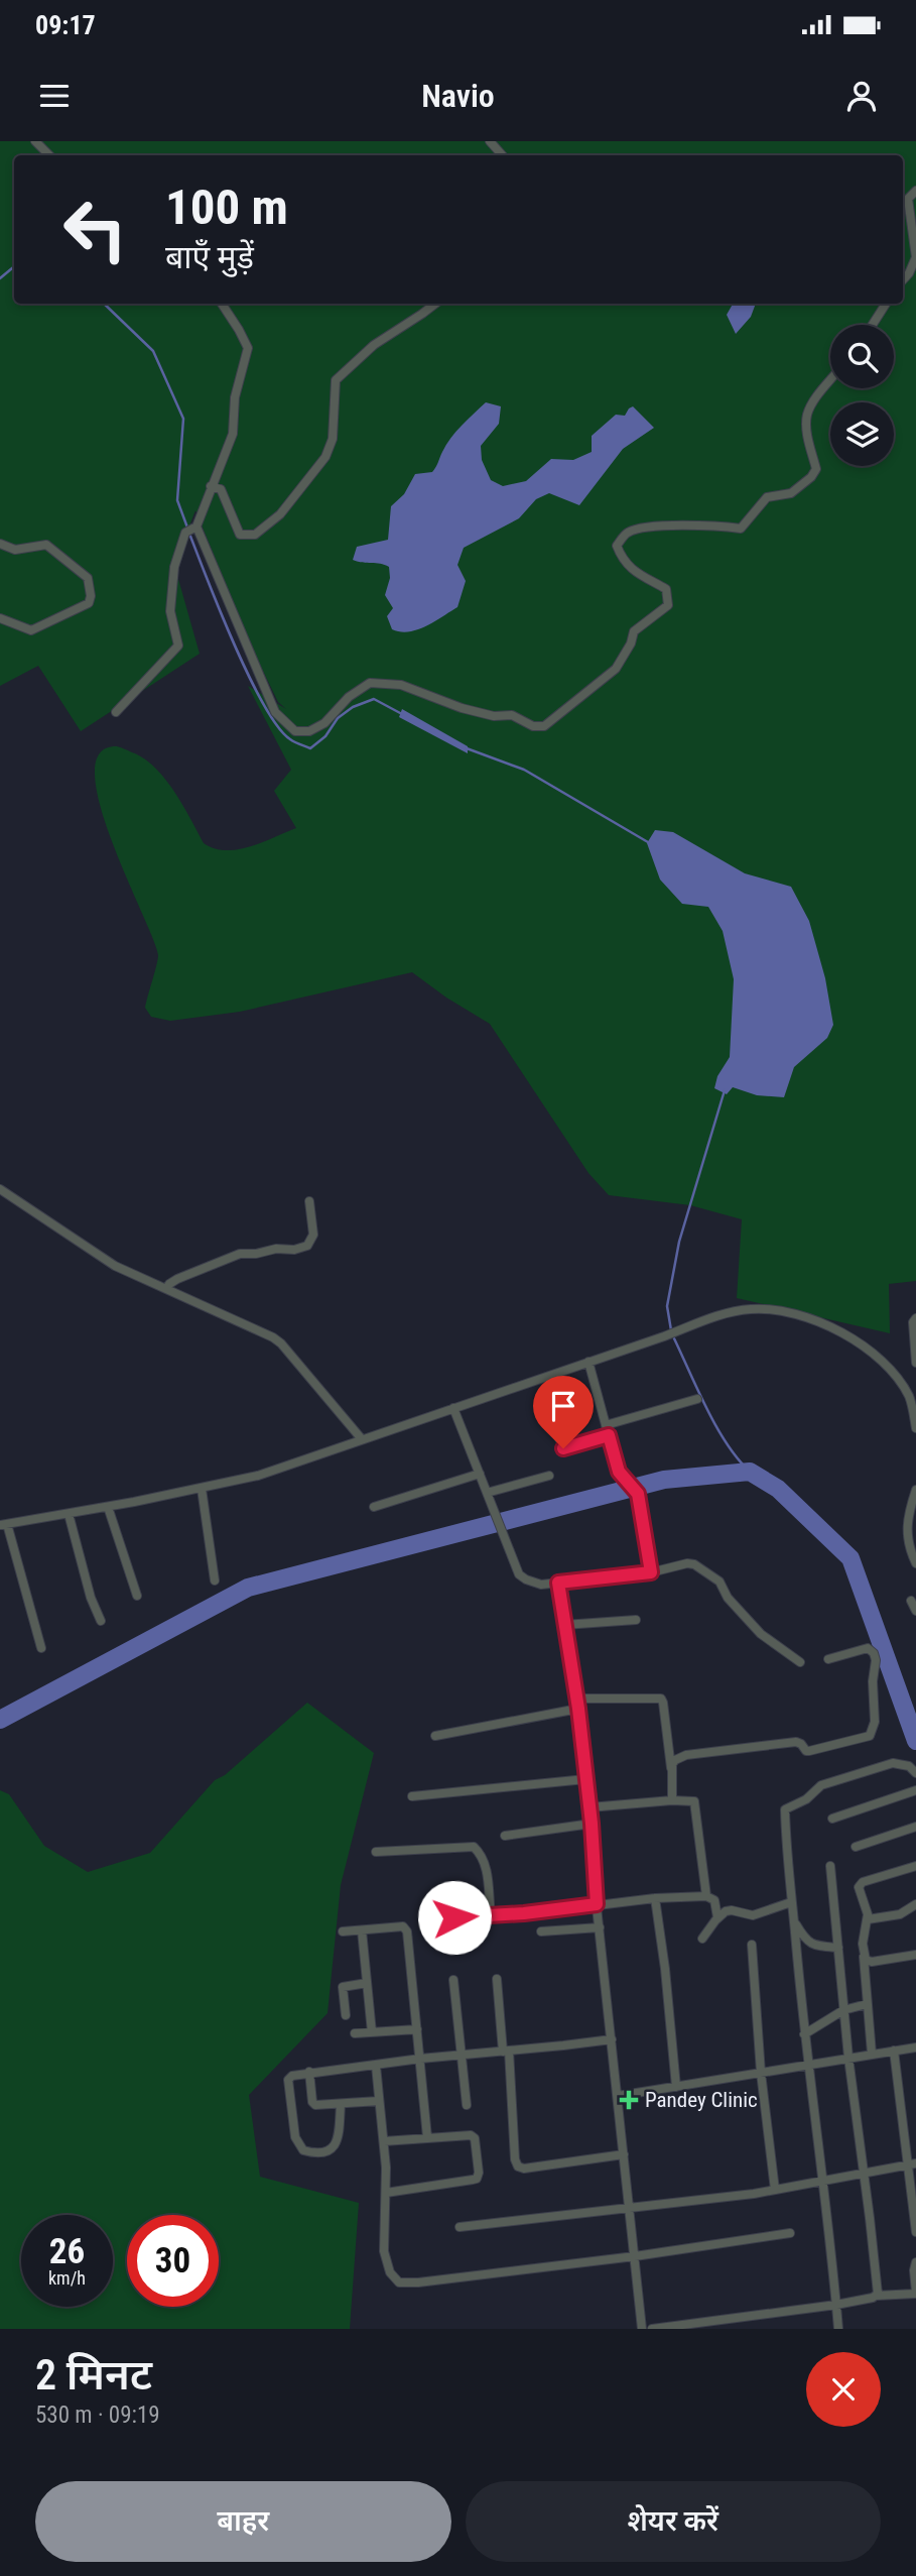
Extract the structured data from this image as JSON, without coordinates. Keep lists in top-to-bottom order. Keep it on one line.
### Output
{"places":{"health":["Pandey Clinic"]},"page":{"status":"09:17","header":"Navio","turn":["100 m","बाएँ मुड़ें"],"speed":"26 km/h","limit":"30","heading":["2 मिनट","530 m · 09:19"],"buttons":["बाहर","शेयर करें"]}}
